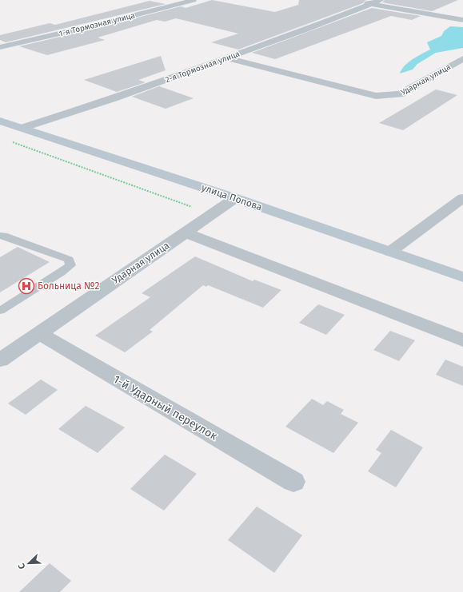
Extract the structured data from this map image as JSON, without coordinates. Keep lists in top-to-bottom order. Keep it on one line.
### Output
{"streets":{"street":["1-я Тормозная улица","2-я Тормозная улица","Ударная улица","улица Попова","1-й Ударный переулок"]},"crossings":[["2-я Тормозная улица","Ударная улица"],["2-я Тормозная улица","улица Попова"],["Ударная улица","улица Попова"],["Ударная улица","1-й Ударный переулок"]],"places":{"hospital":["Больница №2"]},"north":"bottom left"}
